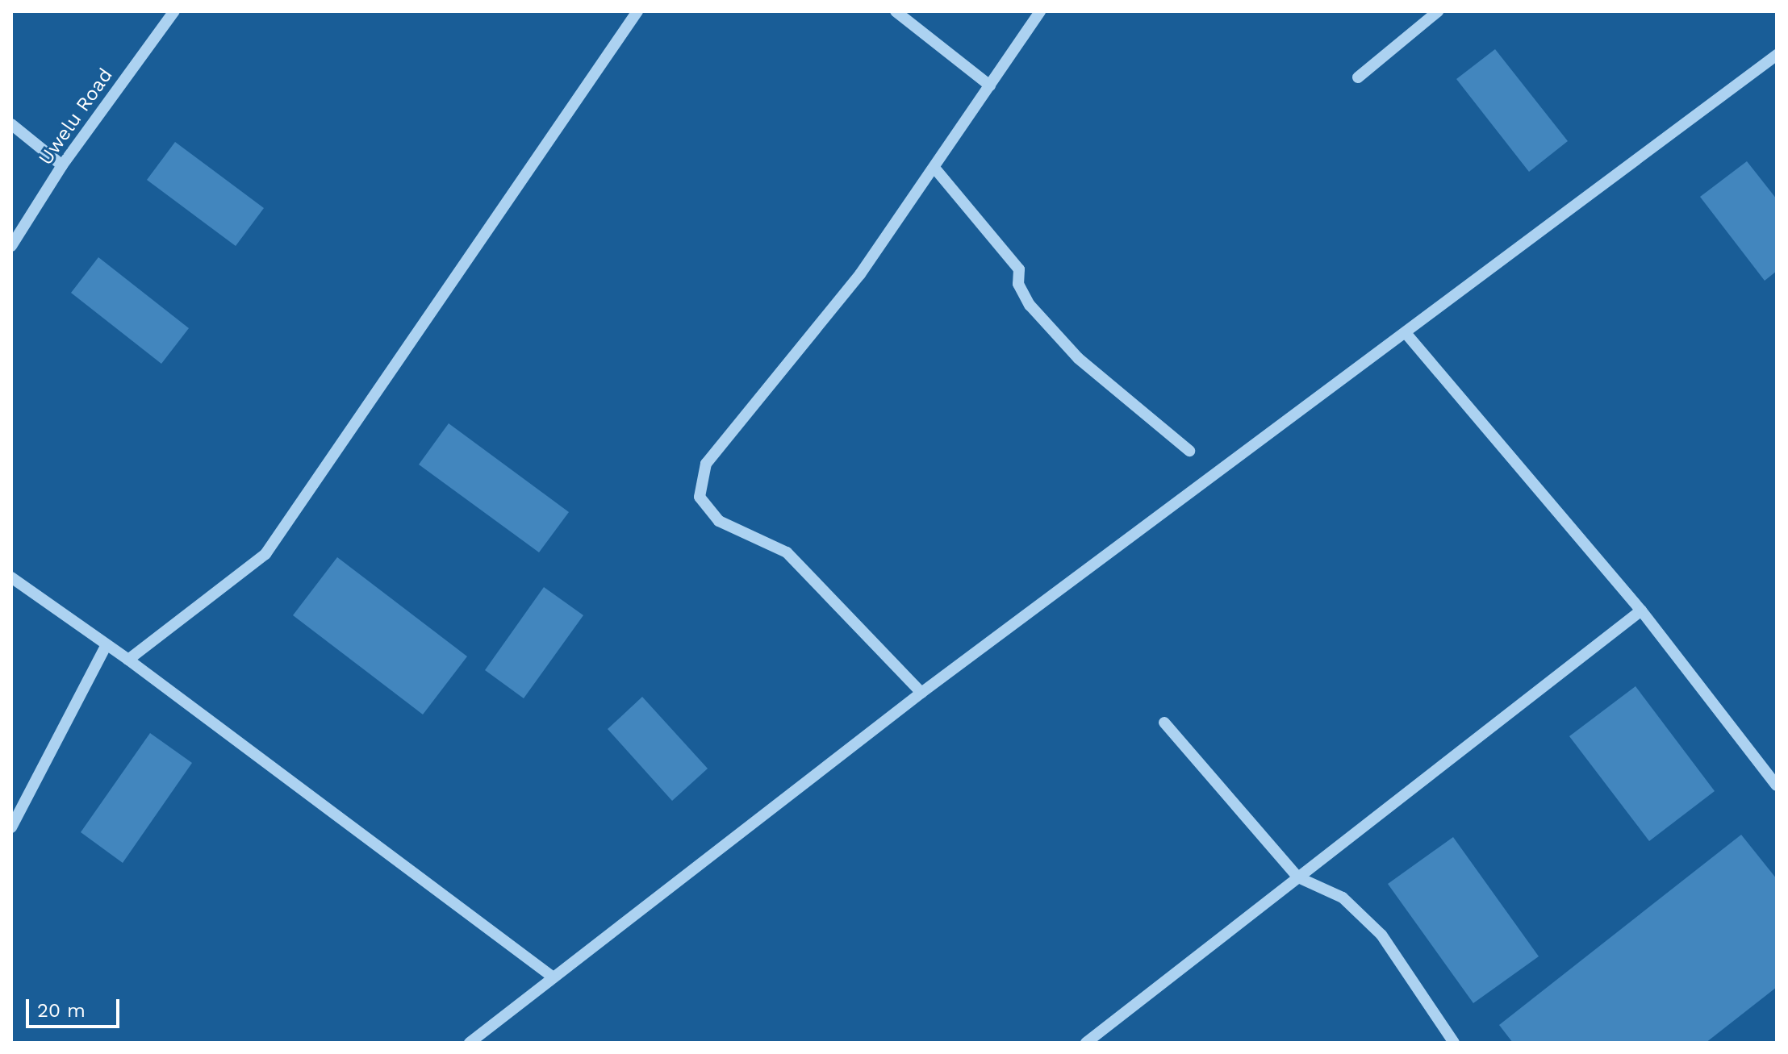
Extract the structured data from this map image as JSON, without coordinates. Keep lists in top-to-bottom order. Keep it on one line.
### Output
{"streets":{"street":["Uwelu Road"]},"scale_bar":"20 m"}
